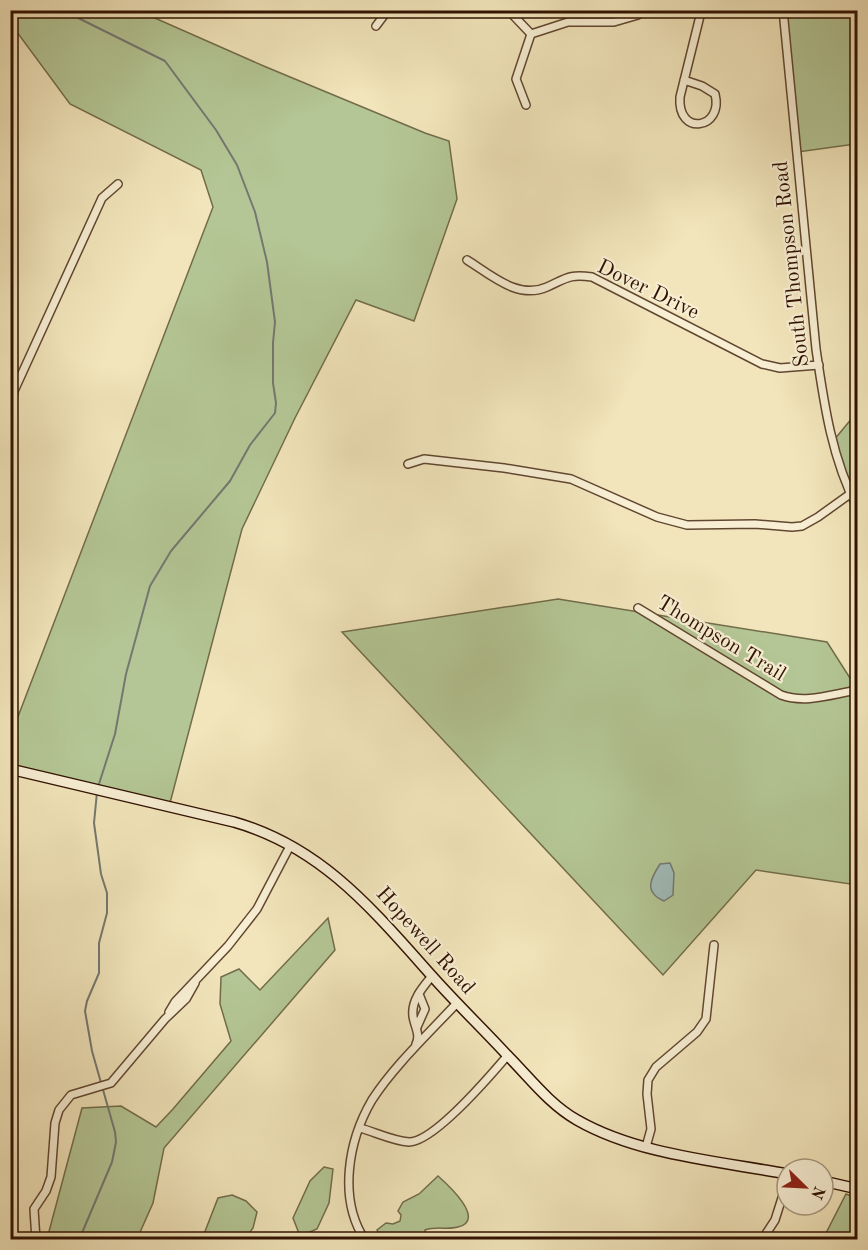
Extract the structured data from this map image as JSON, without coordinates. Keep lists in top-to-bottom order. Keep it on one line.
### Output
{"streets":{"street":["South Thompson Road","Dover Drive","Thompson Trail","Hopewell Road"]},"crossings":[["South Thompson Road","Dover Drive"]],"north":"bottom right"}
